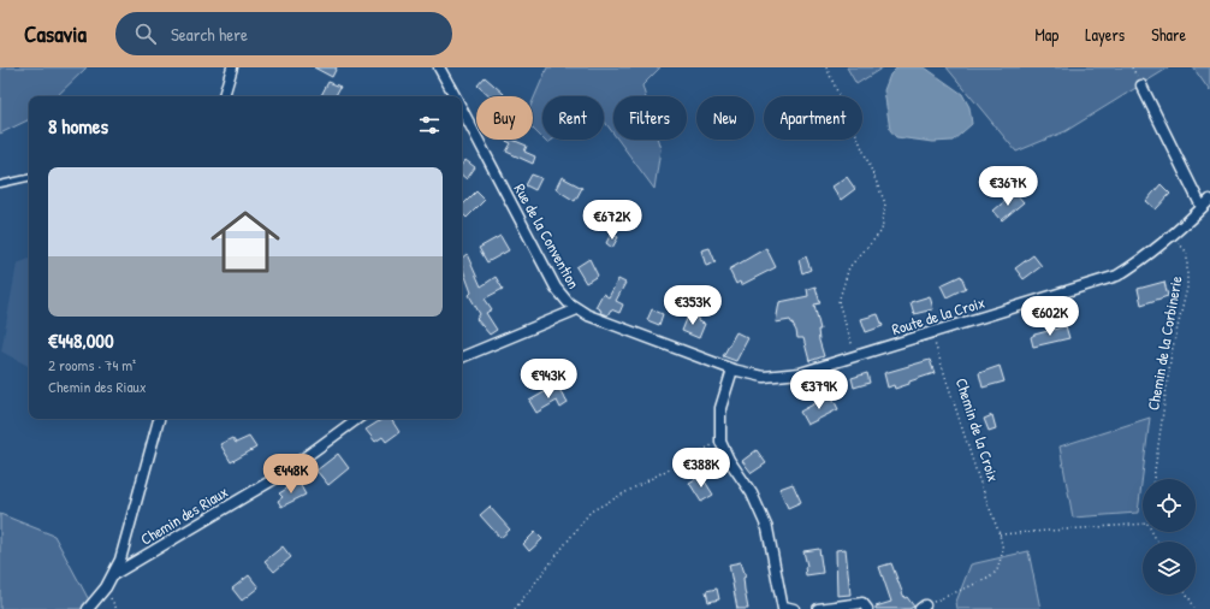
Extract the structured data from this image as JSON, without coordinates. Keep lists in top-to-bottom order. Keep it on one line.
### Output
{"streets":{"street":["Rue de la Convention","Route de la Croix","Chemin des Riaux"],"path":["Chemin de la Corbinerie","Chemin de la Croix"]},"crossings":[["Rue de la Convention","Route de la Croix"],["Route de la Croix","Chemin de la Corbinerie"],["Route de la Croix","Chemin de la Croix"]],"page":{"header":"Casavia","search":"Search here","nav":["Map","Layers","Share"],"chip":["Buy","Rent","Filters","New","Apartment"],"heading":"8 homes","list":[{"name":"€448,000","note":"2 rooms · 74 m² · Chemin des Riaux"}],"price":["€367K","€672K","€353K","€602K","€943K","€379K","€388K","€448K"]}}
